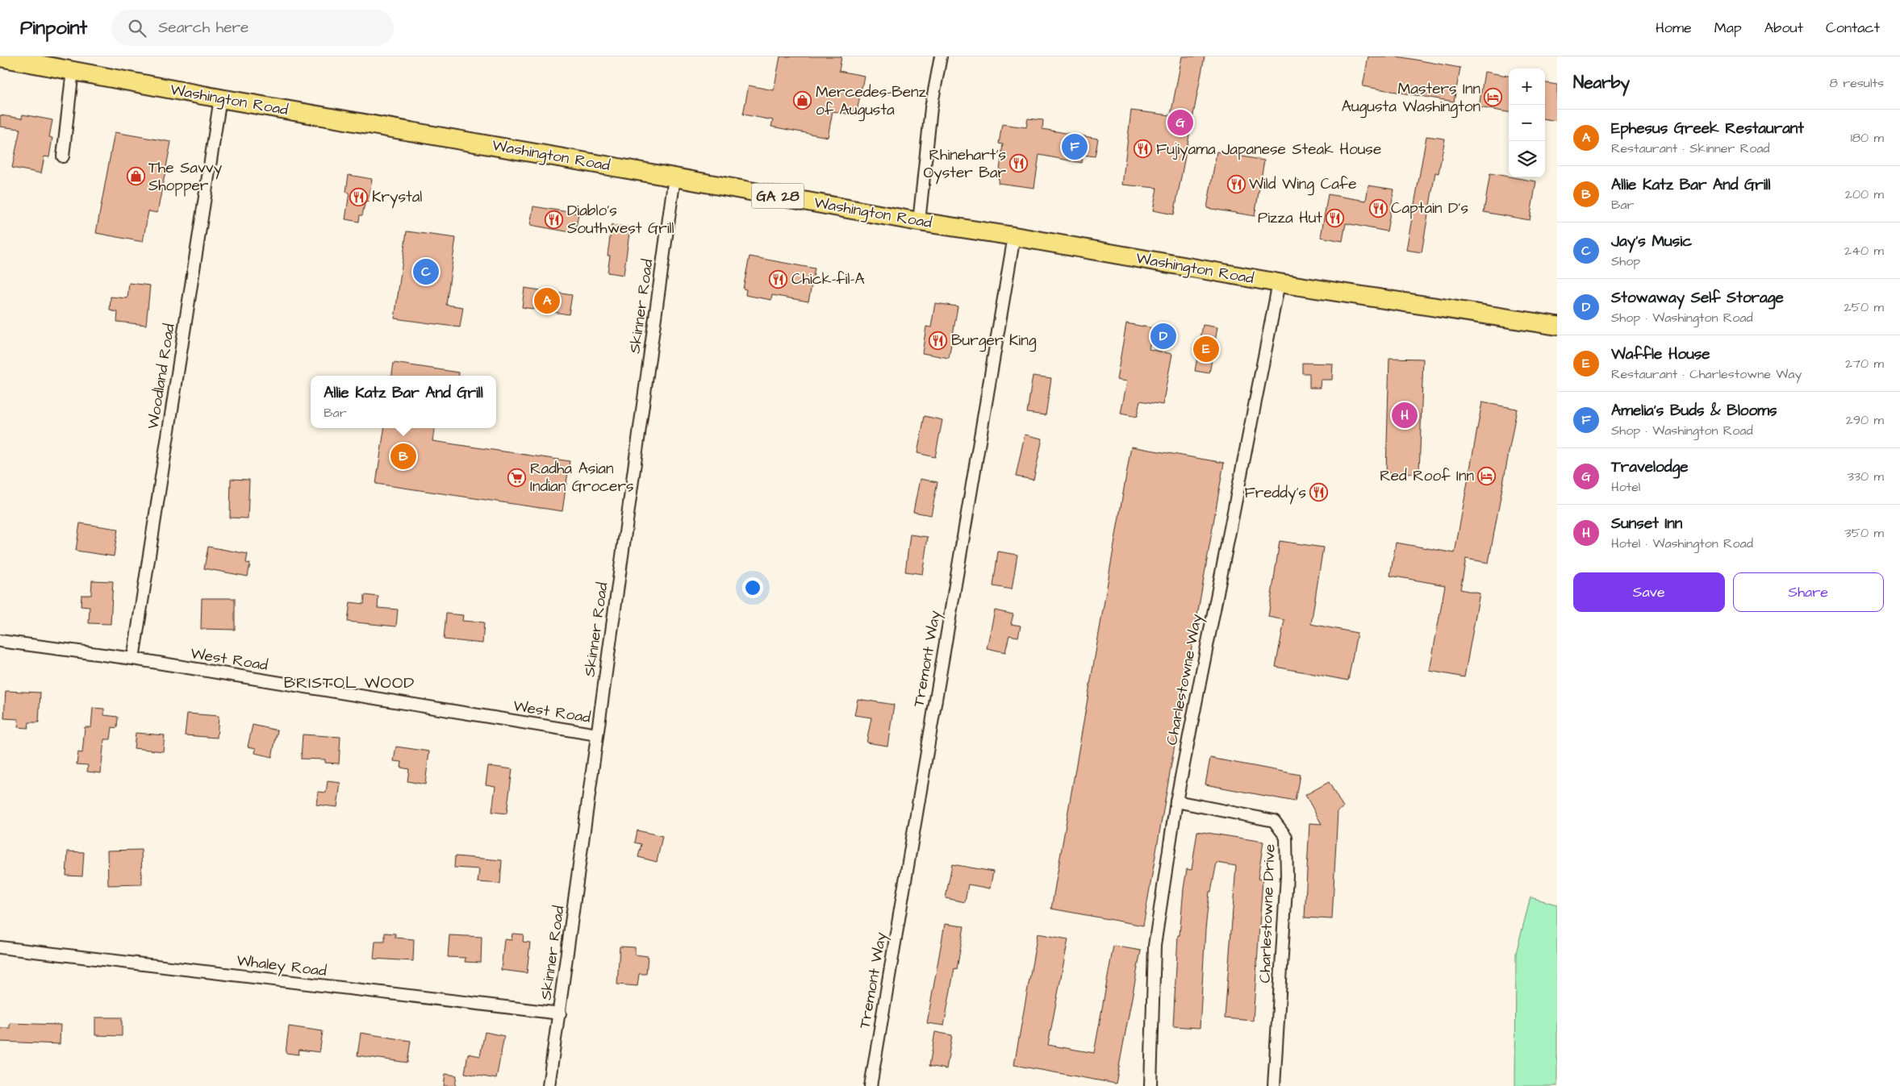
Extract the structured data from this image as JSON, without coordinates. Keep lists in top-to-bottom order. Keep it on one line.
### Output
{"streets":{"main road":["Washington Road","GA 28"],"street":["Skinner Road","Woodland Road","Tremont Way","West Road","Charlestowne Way","Charlestowne Drive","Whaley Road"]},"crossings":[["Washington Road","Skinner Road"],["Washington Road","Woodland Road"],["Washington Road","Tremont Way"],["Washington Road","Charlestowne Way"],["Skinner Road","West Road"],["Skinner Road","Whaley Road"],["Woodland Road","West Road"],["Charlestowne Way","Charlestowne Drive"]],"districts":["BRISTOL WOOD"],"places":{"hotel":["Masters Inn Augusta Washington","Red Roof Inn"],"shop":["Mercedes-Benz of Augusta","The Savvy Shopper"],"restaurant":["Fujiyama Japanese Steak House","Rhinehart's Oyster Bar","Wild Wing Cafe","Krystal","Captain D's","Pizza Hut","Diablo's Southwest Grill","Chick-fil-A","Burger King","Freddy's"],"supermarket":["Radha Asian Indian Grocers"]},"page":{"header":"Pinpoint","search":"Search here","nav":["Home","Map","About","Contact"],"heading":["Nearby","8 results"],"map_buttons":["+","−"],"pins":["G","F","C","A","D","E","H","B"],"list":[{"mark":"A","name":"Ephesus Greek Restaurant","note":"Restaurant · Skinner Road","value":"180 m"},{"mark":"B","name":"Allie Katz Bar And Grill","note":"Bar","value":"200 m"},{"mark":"C","name":"Jay's Music","note":"Shop","value":"240 m"},{"mark":"D","name":"Stowaway Self Storage","note":"Shop · Washington Road","value":"250 m"},{"mark":"E","name":"Waffle House","note":"Restaurant · Charlestowne Way","value":"270 m"},{"mark":"F","name":"Amelia's Buds & Blooms","note":"Shop · Washington Road","value":"290 m"},{"mark":"G","name":"Travelodge","note":"Hotel","value":"330 m"},{"mark":"H","name":"Sunset Inn","note":"Hotel · Washington Road","value":"350 m"}],"popup":["Allie Katz Bar And Grill","Bar"],"buttons":["Save","Share"]}}
